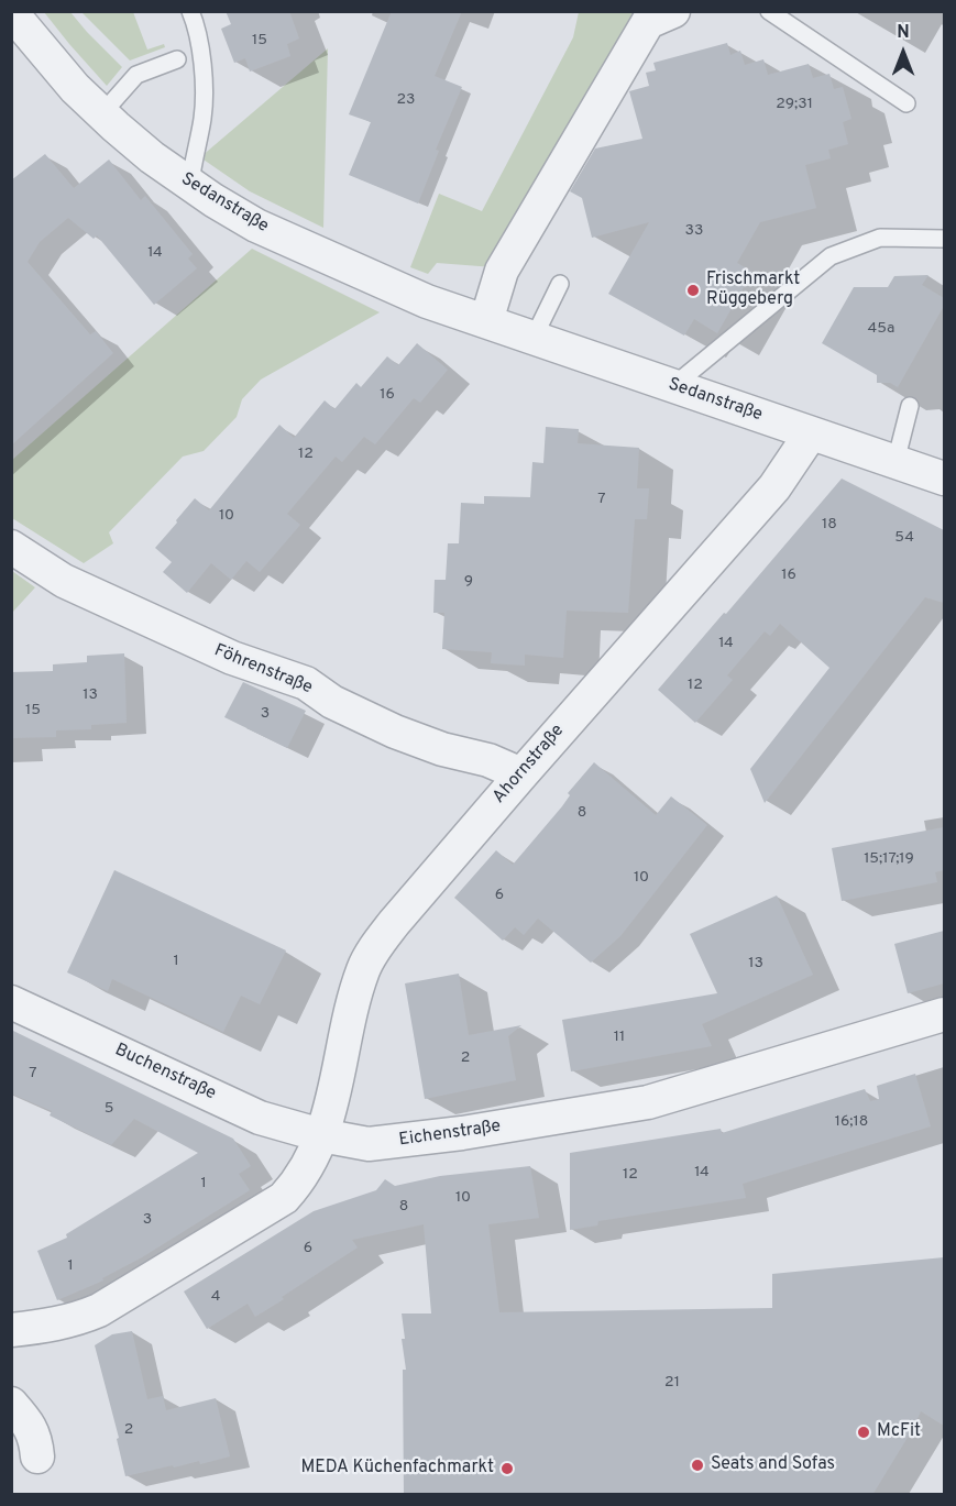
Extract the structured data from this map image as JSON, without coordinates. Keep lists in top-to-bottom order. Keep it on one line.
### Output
{"streets":{"street":["Sedanstraße","Föhrenstraße","Ahornstraße","Buchenstraße","Eichenstraße"]},"crossings":[["Sedanstraße","Ahornstraße"],["Föhrenstraße","Ahornstraße"],["Ahornstraße","Buchenstraße"],["Ahornstraße","Eichenstraße"],["Buchenstraße","Eichenstraße"]],"places":["Frischmarkt Rüggeberg","McFit","Seats and Sofas","MEDA Küchenfachmarkt"],"house_numbers":["15","23","29;31","33","14","45a","16","12","7","10","18","54","16","9","14","12","13","15","3","8","15;17;19","10","6","1","13","11","2","7","5","16;18","14","12","1","10","8","3","6","1","4","21","2"],"north":"top"}
